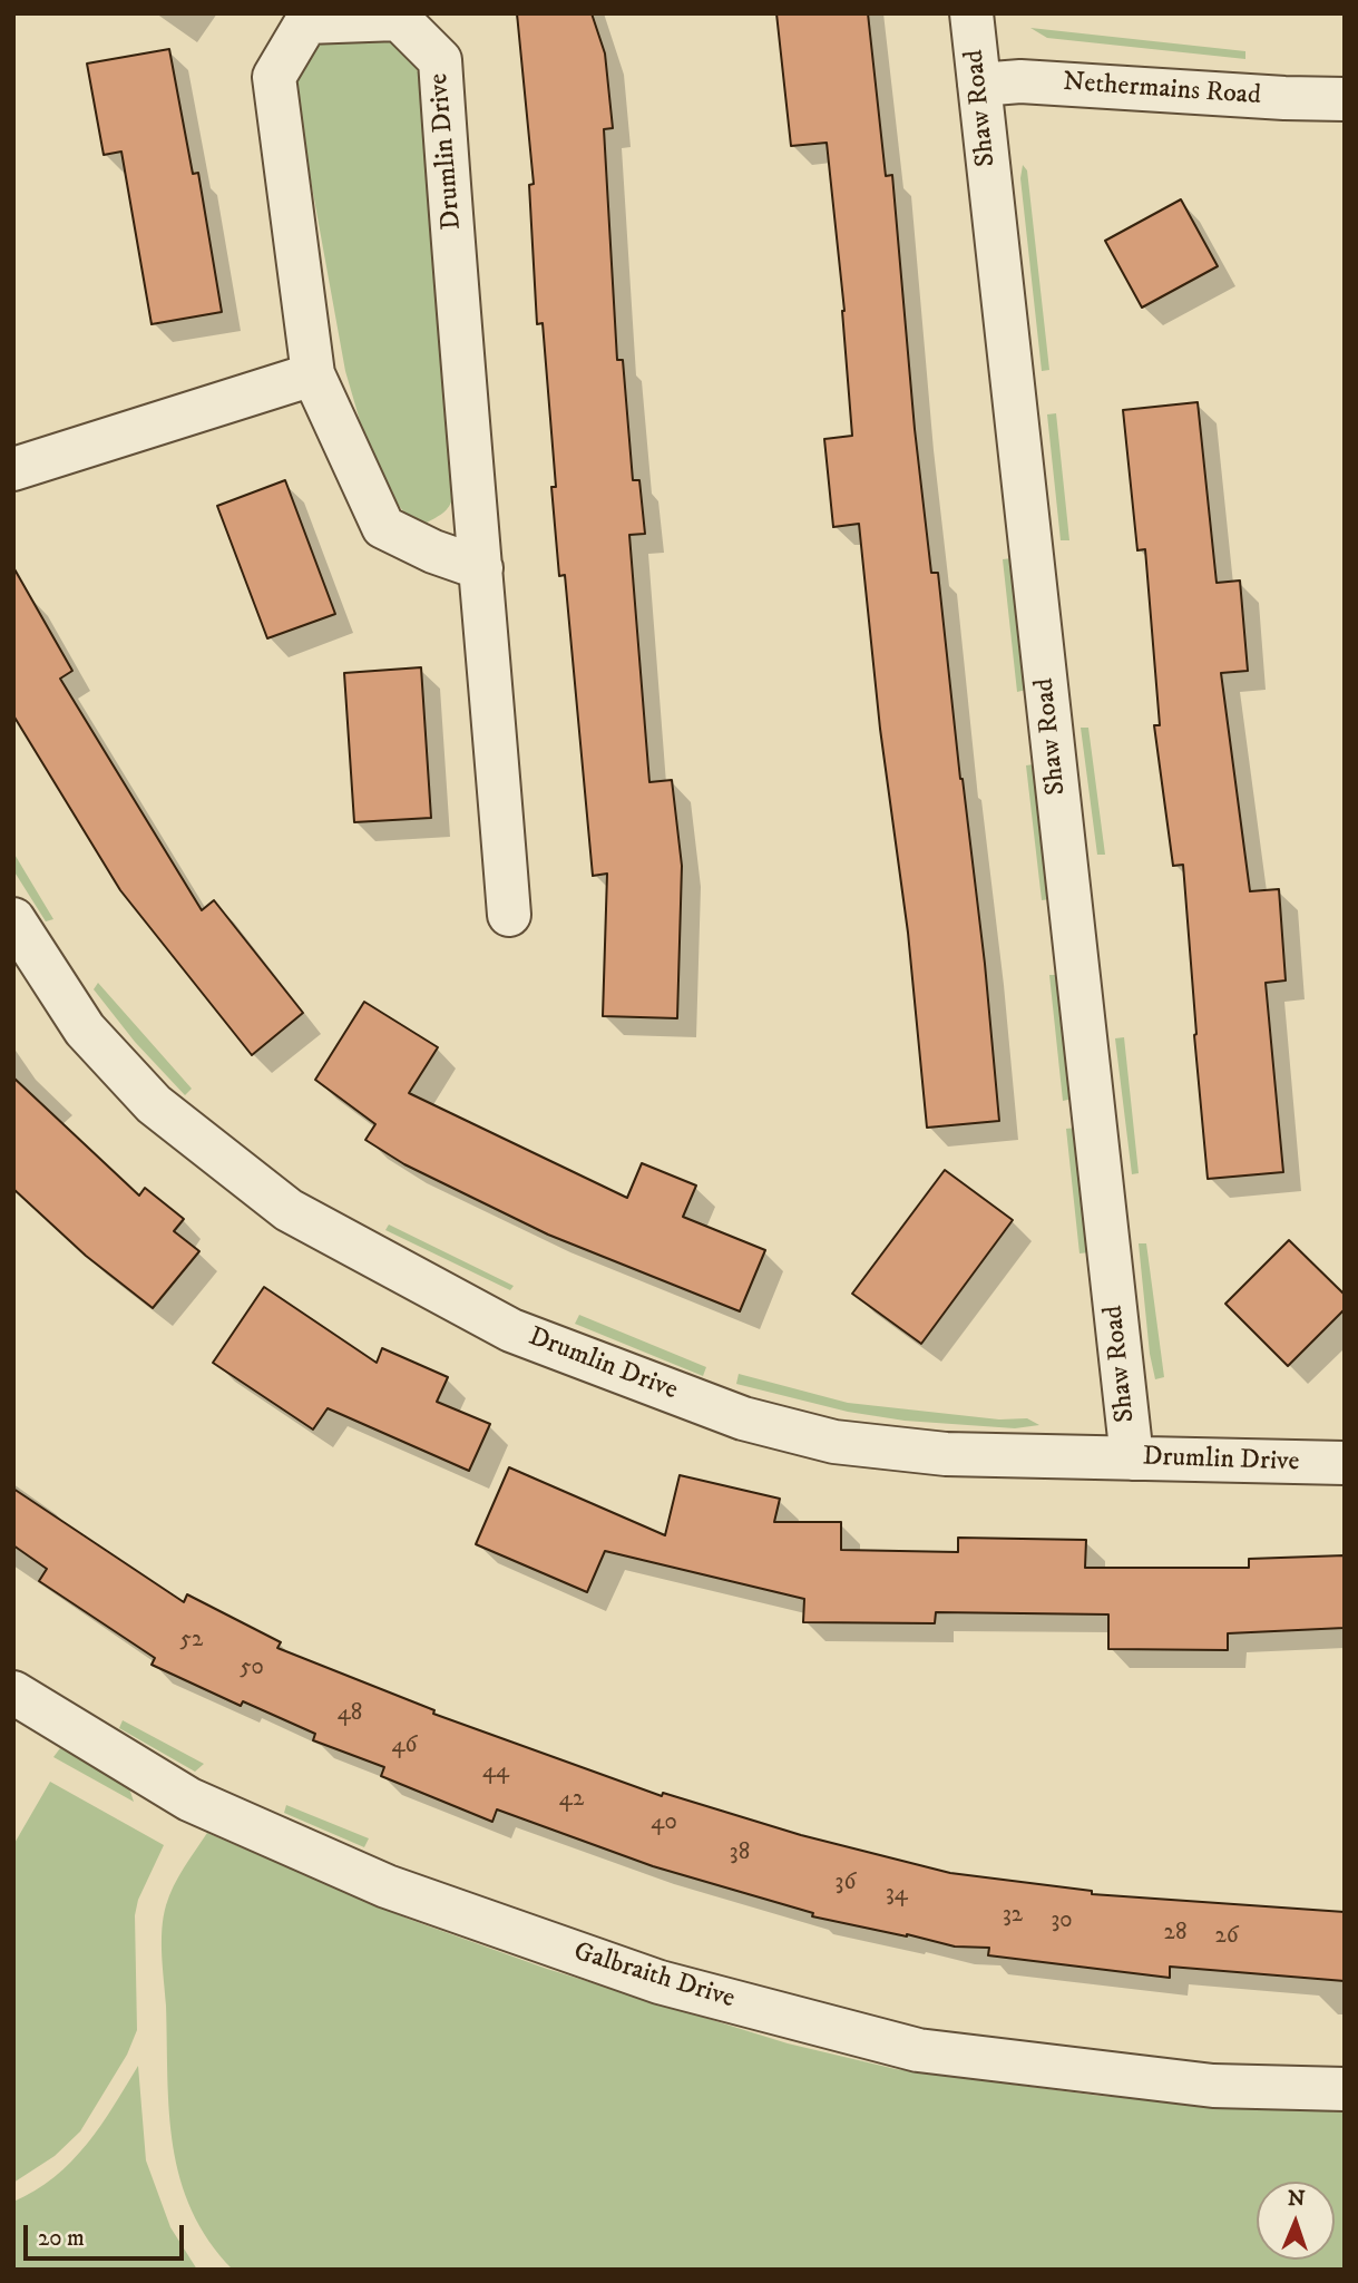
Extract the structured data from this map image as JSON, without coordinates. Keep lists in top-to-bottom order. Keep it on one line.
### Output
{"streets":{"street":["Nethermains Road","Shaw Road","Drumlin Drive","Galbraith Drive"]},"crossings":[["Nethermains Road","Shaw Road"],["Shaw Road","Drumlin Drive"]],"house_numbers":["52","50","48","46","44","42","40","38","36","34","32","30","28","26"],"scale_bar":"20 m","north":"top"}
